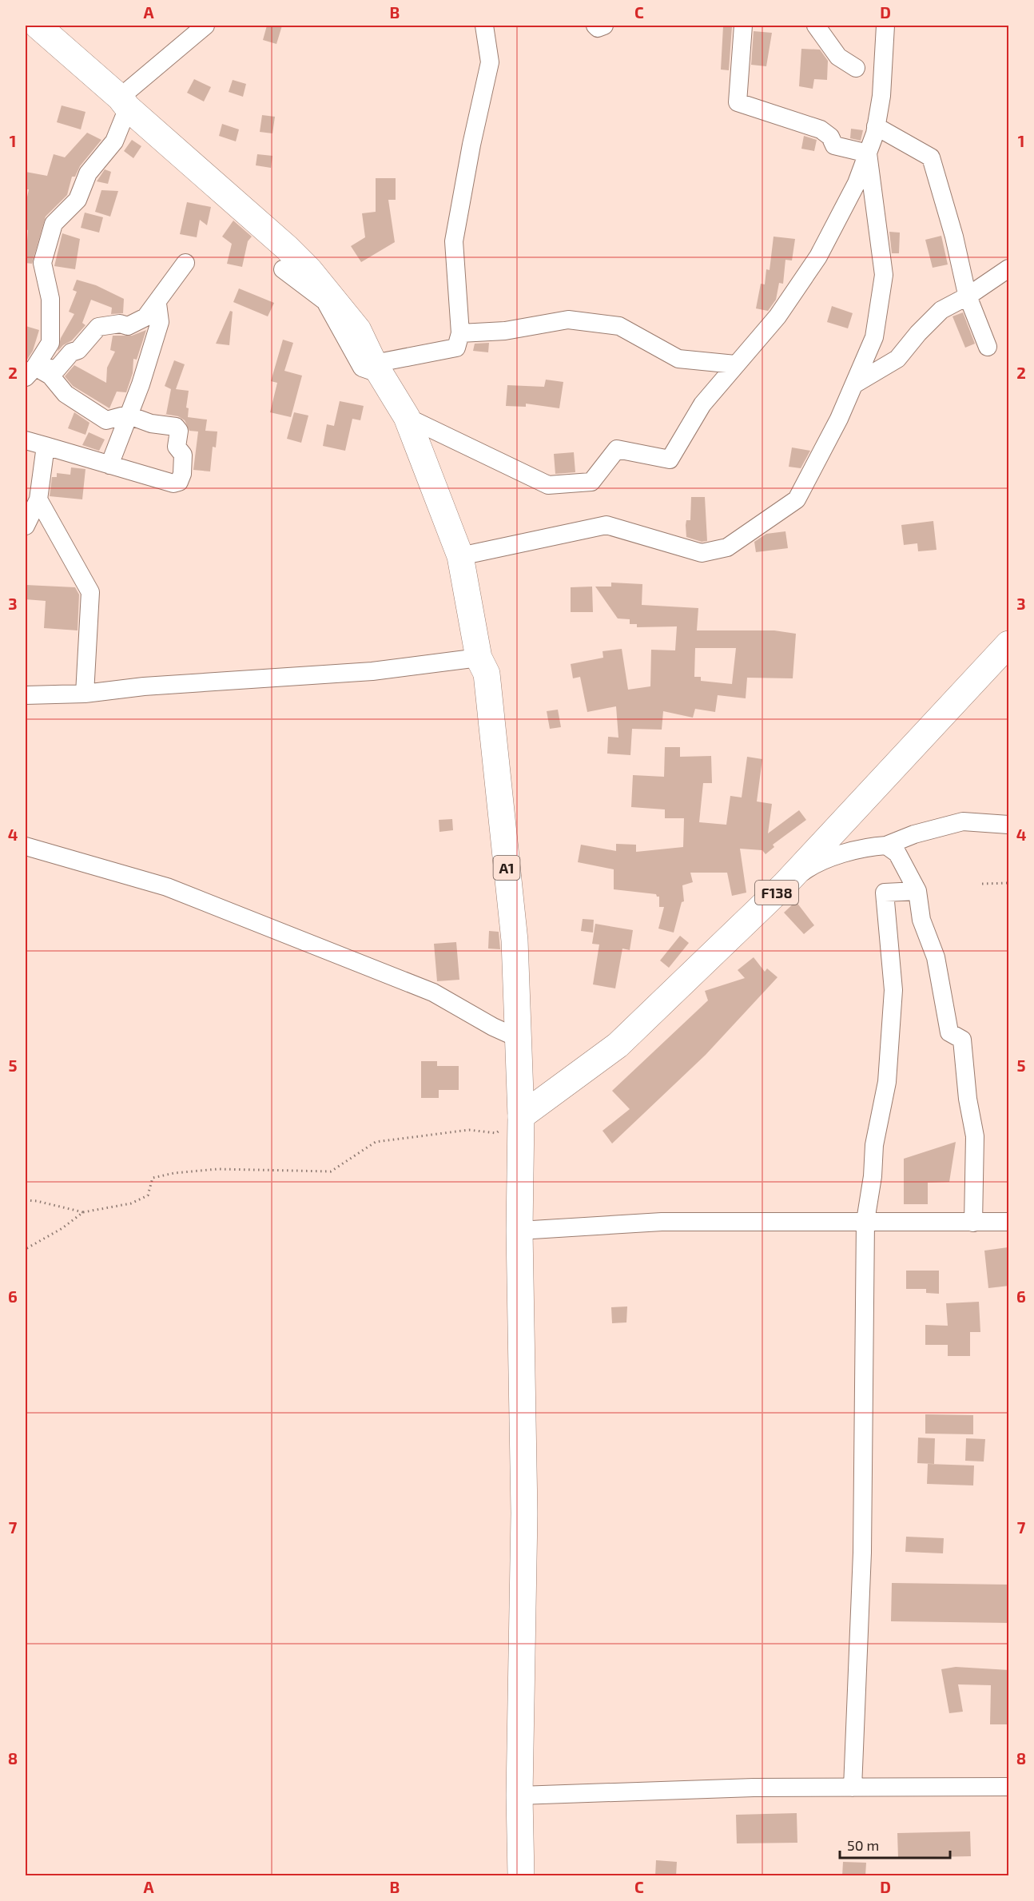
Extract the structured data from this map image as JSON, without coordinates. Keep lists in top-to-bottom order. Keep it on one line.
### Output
{"streets":{"main road":["A1","F138"]},"crossings":[["A1","F138"]],"scale_bar":"50 m","grid":{"columns":["A","B","C","D"],"rows":["1","2","3","4","5","6","7","8"]}}
